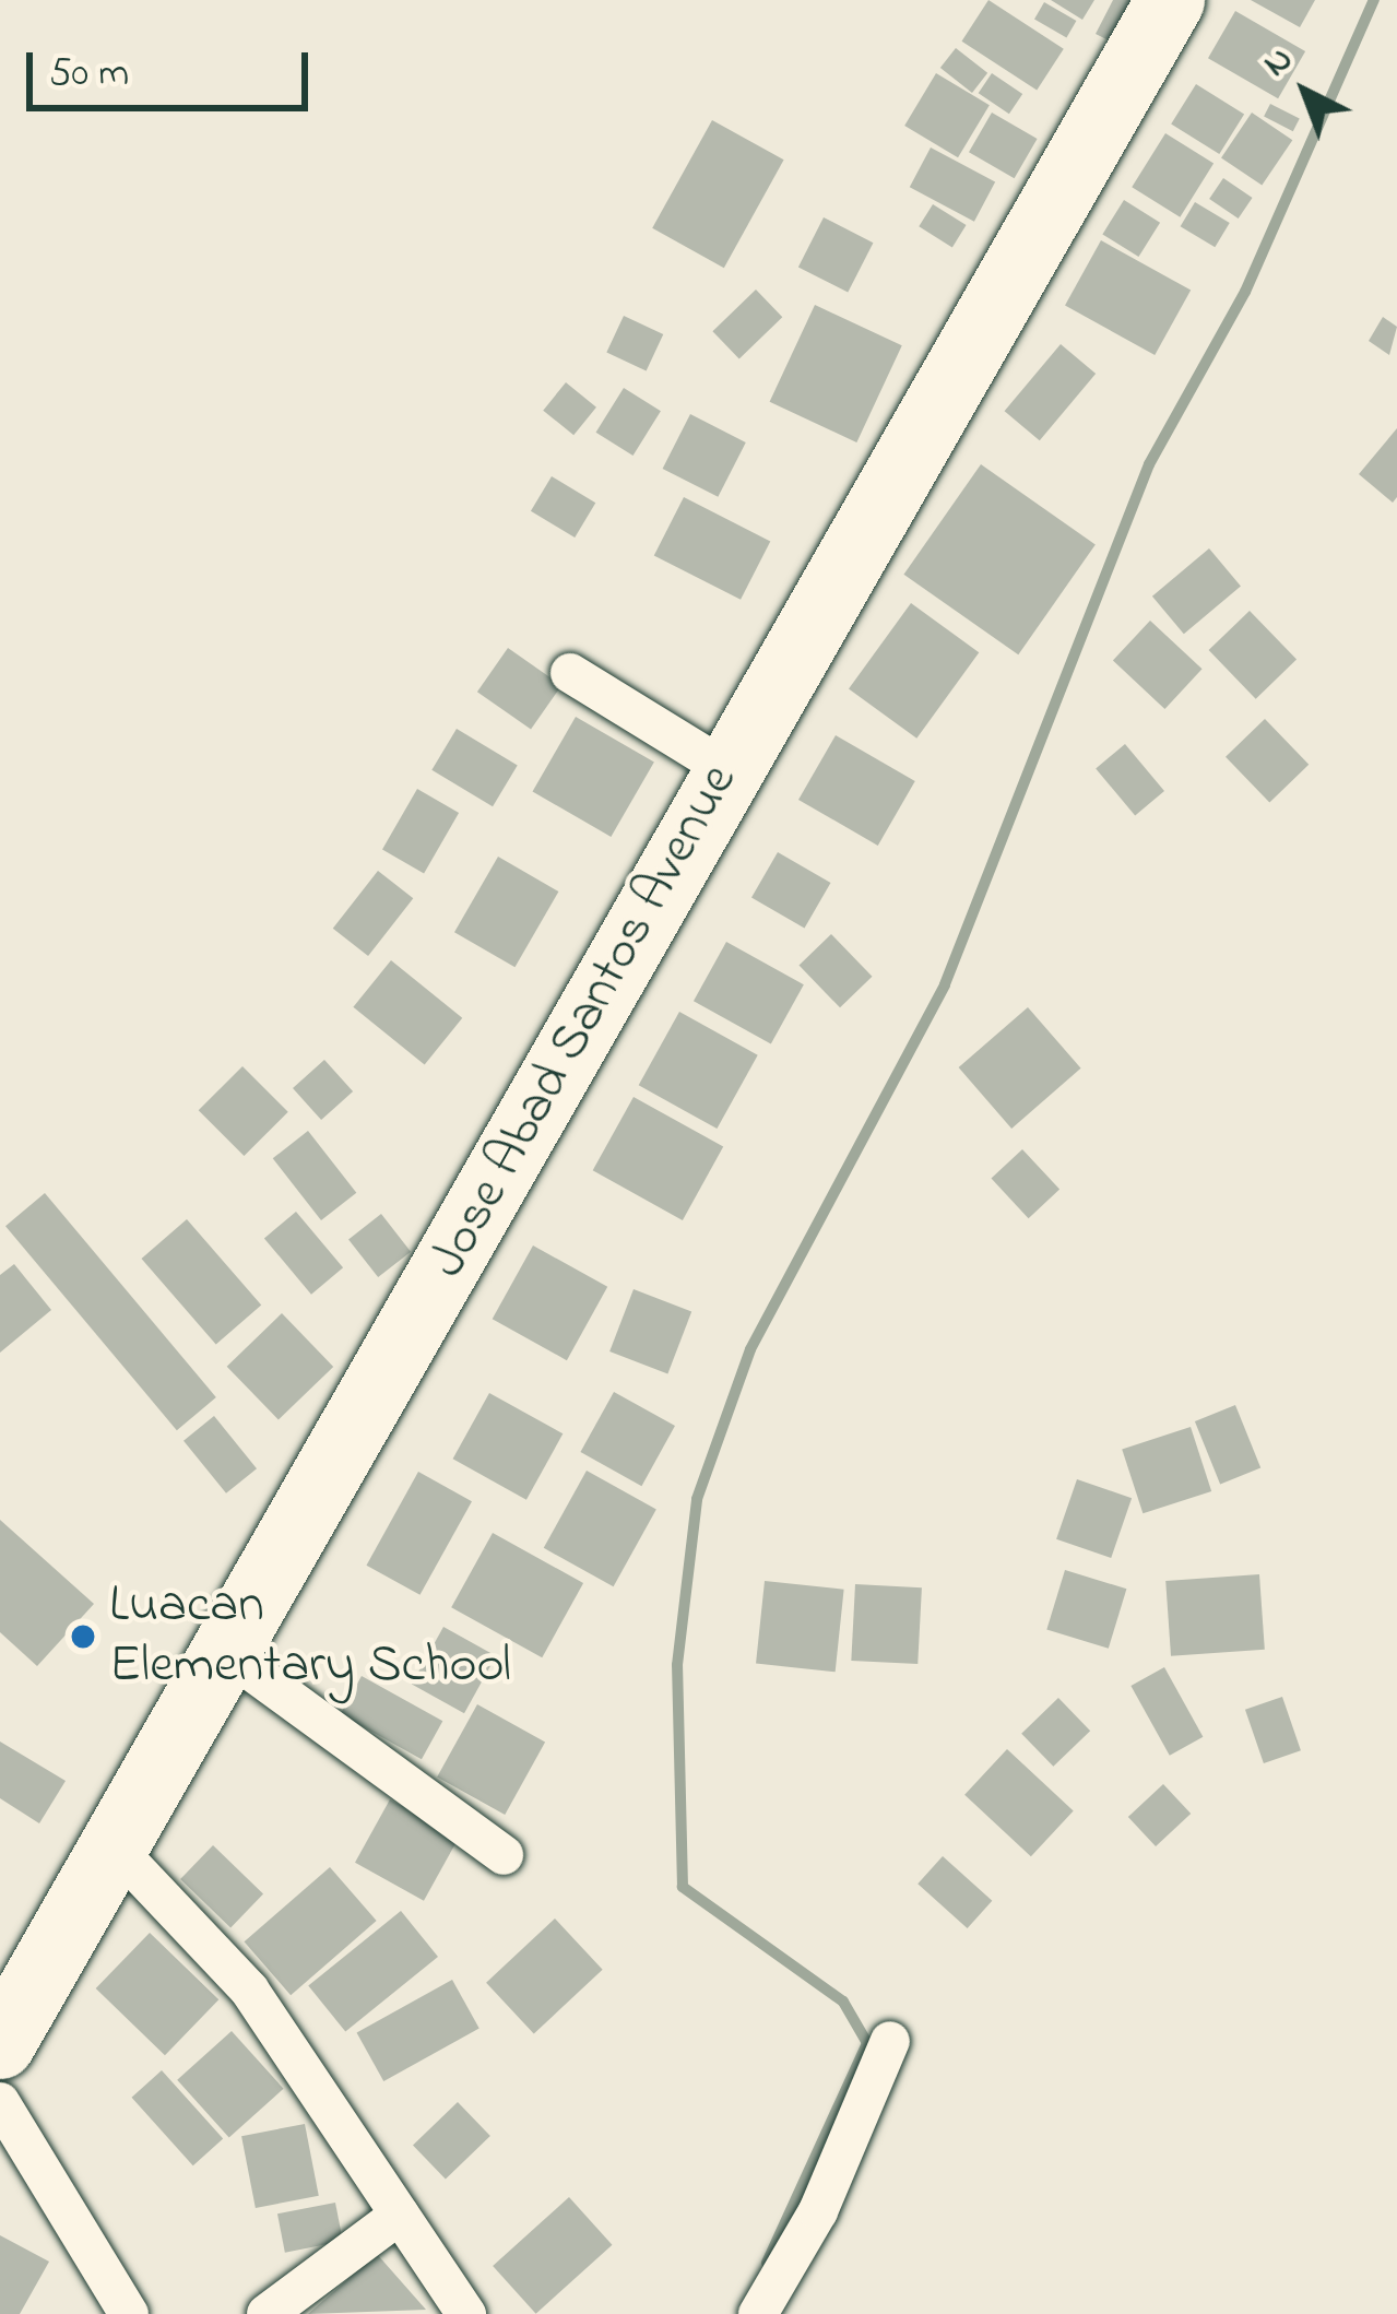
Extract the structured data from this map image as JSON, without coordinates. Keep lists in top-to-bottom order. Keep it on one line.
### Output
{"streets":{"highway":["Jose Abad Santos Avenue"]},"places":["Luacan Elementary School"],"scale_bar":"50 m","north":"top left"}
